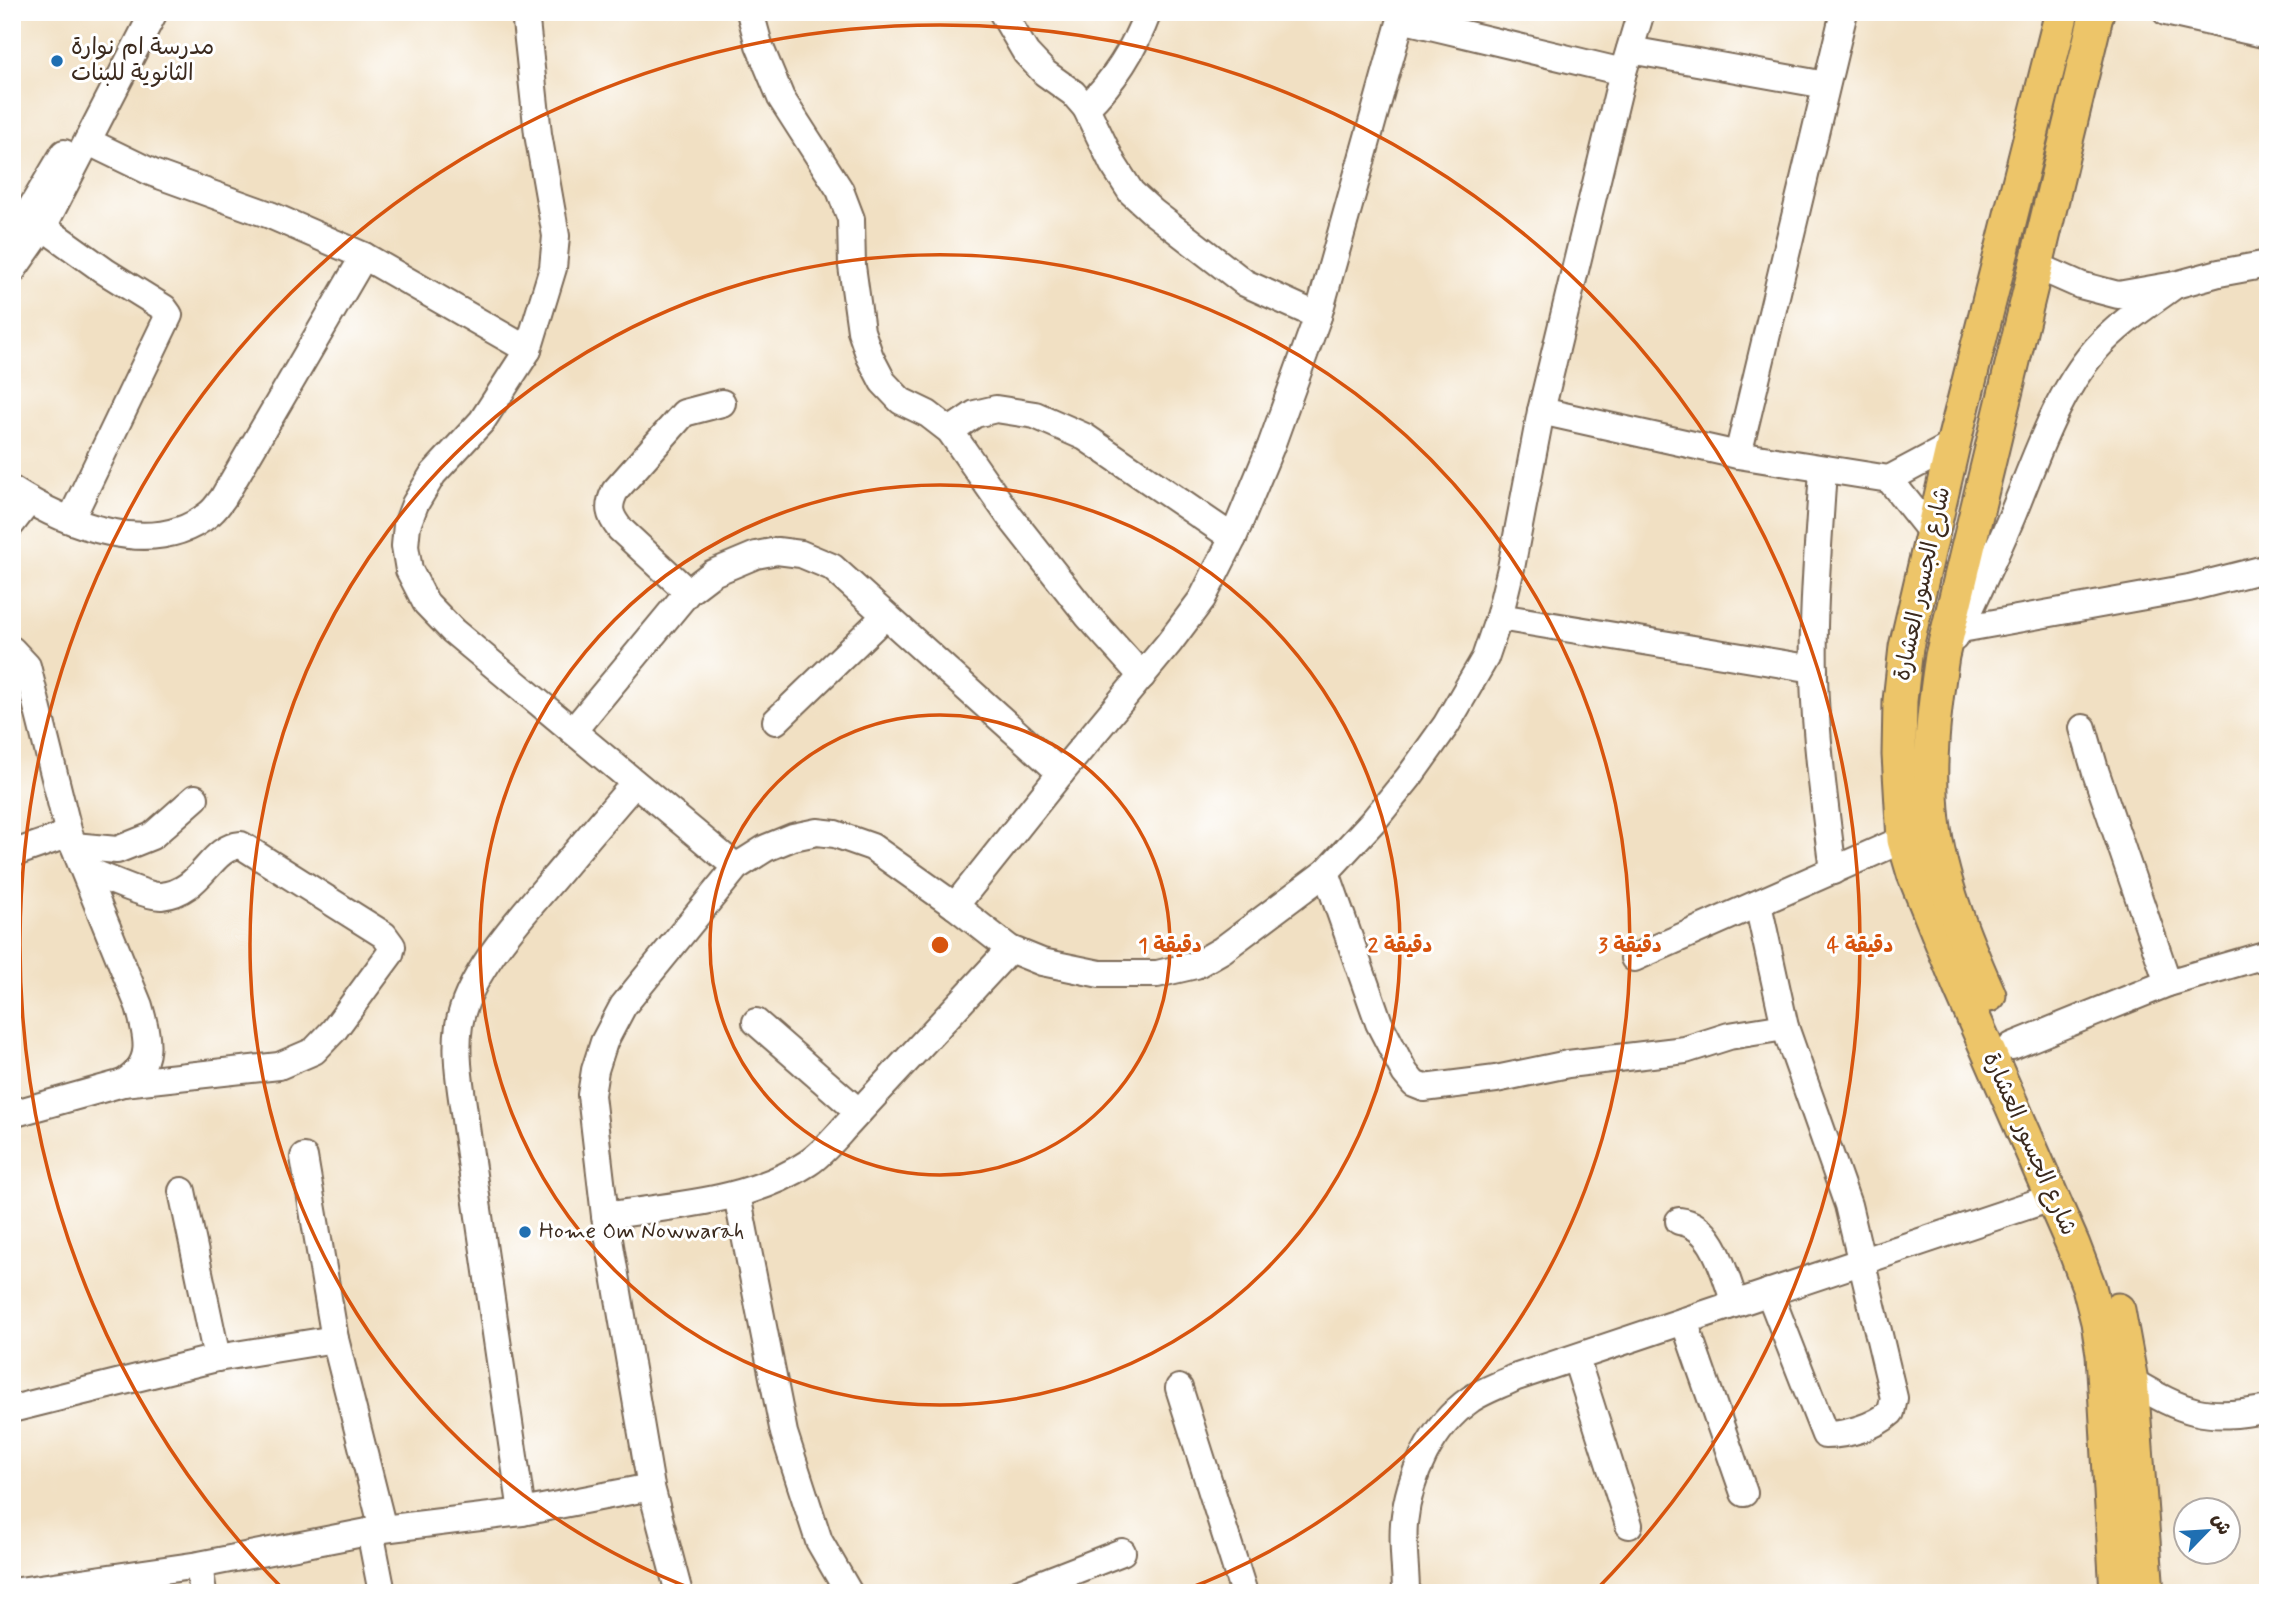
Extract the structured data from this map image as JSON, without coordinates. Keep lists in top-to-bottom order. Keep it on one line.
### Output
{"streets":{"main road":["شارع الجسور العشارة"]},"places":["مدرسة ام نوارة الثانوية للبنات","Home Om Nowwarah"],"north":"top right","rings":["1 دقيقة","2 دقيقة","3 دقيقة","4 دقيقة"]}
